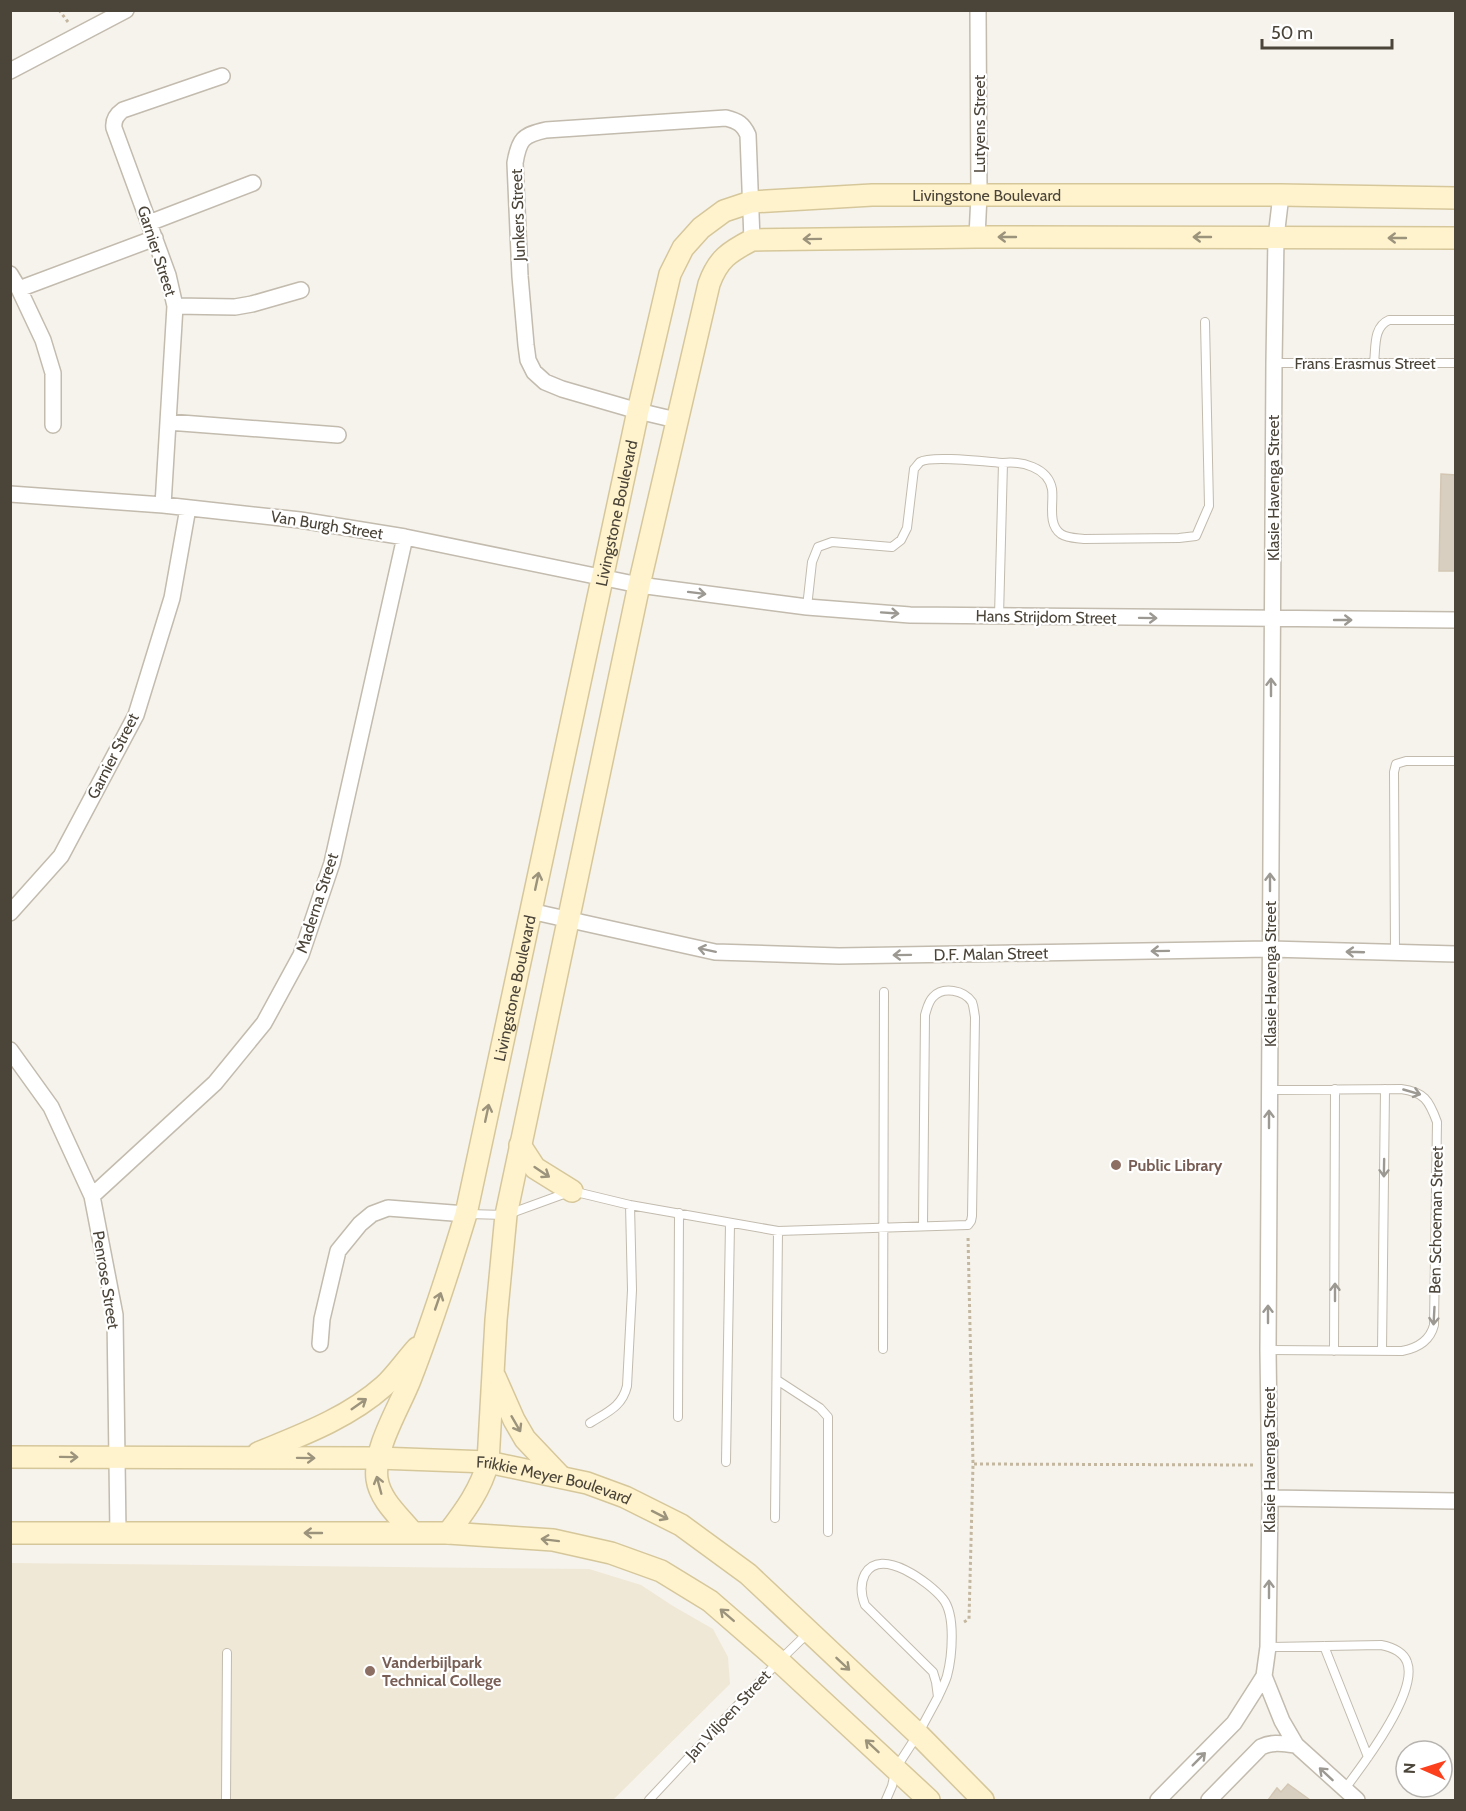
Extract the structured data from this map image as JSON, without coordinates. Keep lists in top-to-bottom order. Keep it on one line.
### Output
{"streets":{"street":["Lutyens Street","Livingstone Boulevard","Junkers Street","Garnier Street","Klasie Havenga Street","Van Burgh Street","Hans Strijdom Street","Maderna Street","D.F. Malan Street","Penrose Street","Frikkie Meyer Boulevard"],"lane":["Frans Erasmus Street","Ben Schoeman Street","Jan Viljoen Street"]},"crossings":[["Lutyens Street","Livingstone Boulevard"],["Livingstone Boulevard","Junkers Street"],["Livingstone Boulevard","Klasie Havenga Street"],["Livingstone Boulevard","Van Burgh Street"],["Livingstone Boulevard","D.F. Malan Street"],["Livingstone Boulevard","Frikkie Meyer Boulevard"],["Garnier Street","Van Burgh Street"],["Frans Erasmus Street","Klasie Havenga Street"],["Klasie Havenga Street","Hans Strijdom Street"],["Klasie Havenga Street","D.F. Malan Street"],["Klasie Havenga Street","Ben Schoeman Street"],["Van Burgh Street","Hans Strijdom Street"],["Van Burgh Street","Maderna Street"],["Maderna Street","Penrose Street"],["Penrose Street","Frikkie Meyer Boulevard"],["Frikkie Meyer Boulevard","Jan Viljoen Street"]],"one_way":["Klasie Havenga Street","Hans Strijdom Street","D.F. Malan Street"],"places":["Public Library","Vanderbijlpark Technical College"],"scale_bar":"50 m","north":"left"}
